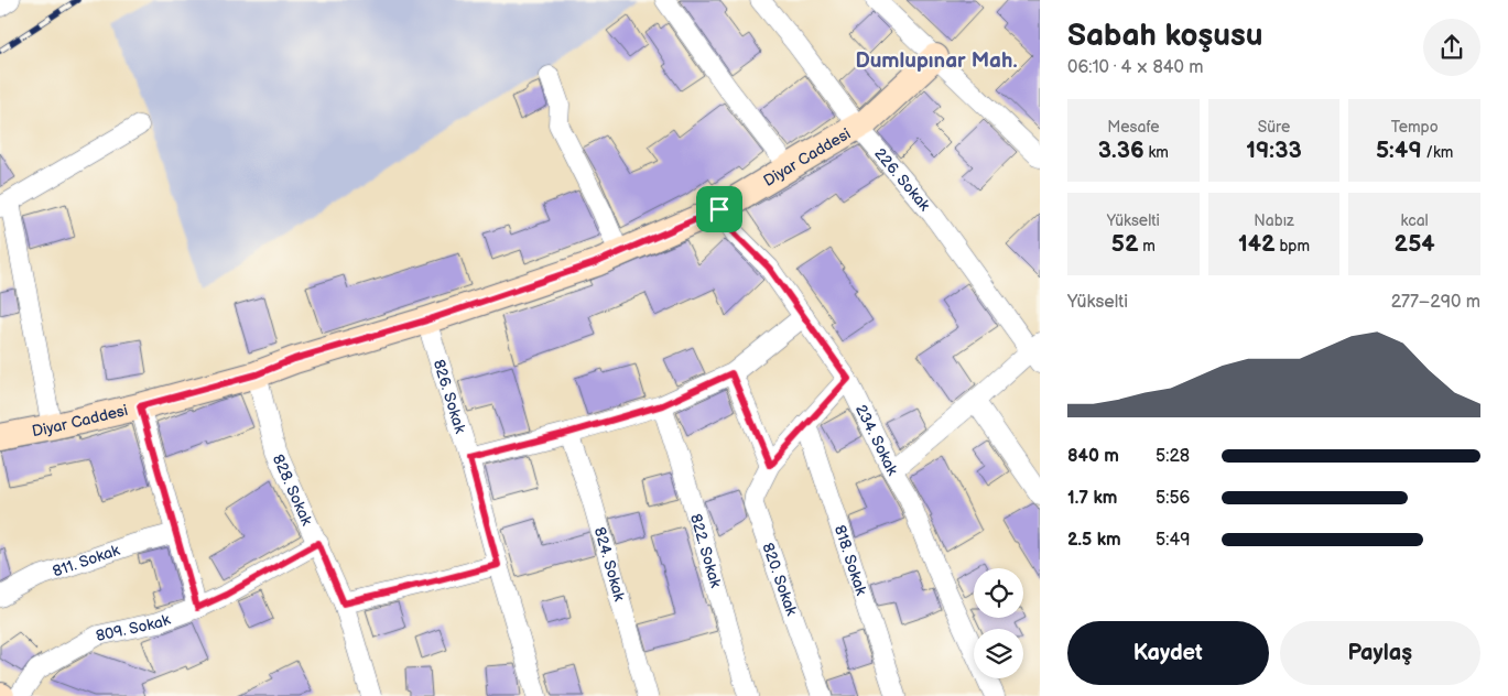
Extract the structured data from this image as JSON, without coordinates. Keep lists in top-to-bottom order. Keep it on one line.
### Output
{"streets":{"street":["Diyar Caddesi","226. Sokak","826. Sokak","234. Sokak","828. Sokak","822. Sokak","818. Sokak","811. Sokak","824. Sokak","820. Sokak","809. Sokak"]},"crossings":[["Diyar Caddesi","226. Sokak"],["Diyar Caddesi","826. Sokak"],["Diyar Caddesi","234. Sokak"],["Diyar Caddesi","828. Sokak"],["234. Sokak","820. Sokak"],["828. Sokak","809. Sokak"],["818. Sokak","820. Sokak"]],"districts":["Dumlupınar Mah."],"page":{"heading":["Sabah koşusu","06:10 · 4 × 840 m"],"stats":[["Mesafe","3.36 km"],["Süre","19:33"],["Tempo","5:49 /km"],["Yükselti","52 m"],["Nabız","142 bpm"],["kcal","254"]],"chart":["Yükselti","277–290 m"],"list":[{"name":"840 m","note":"5:28"},{"name":"1.7 km","note":"5:56"},{"name":"2.5 km","note":"5:49"}],"buttons":["Kaydet","Paylaş"]}}
